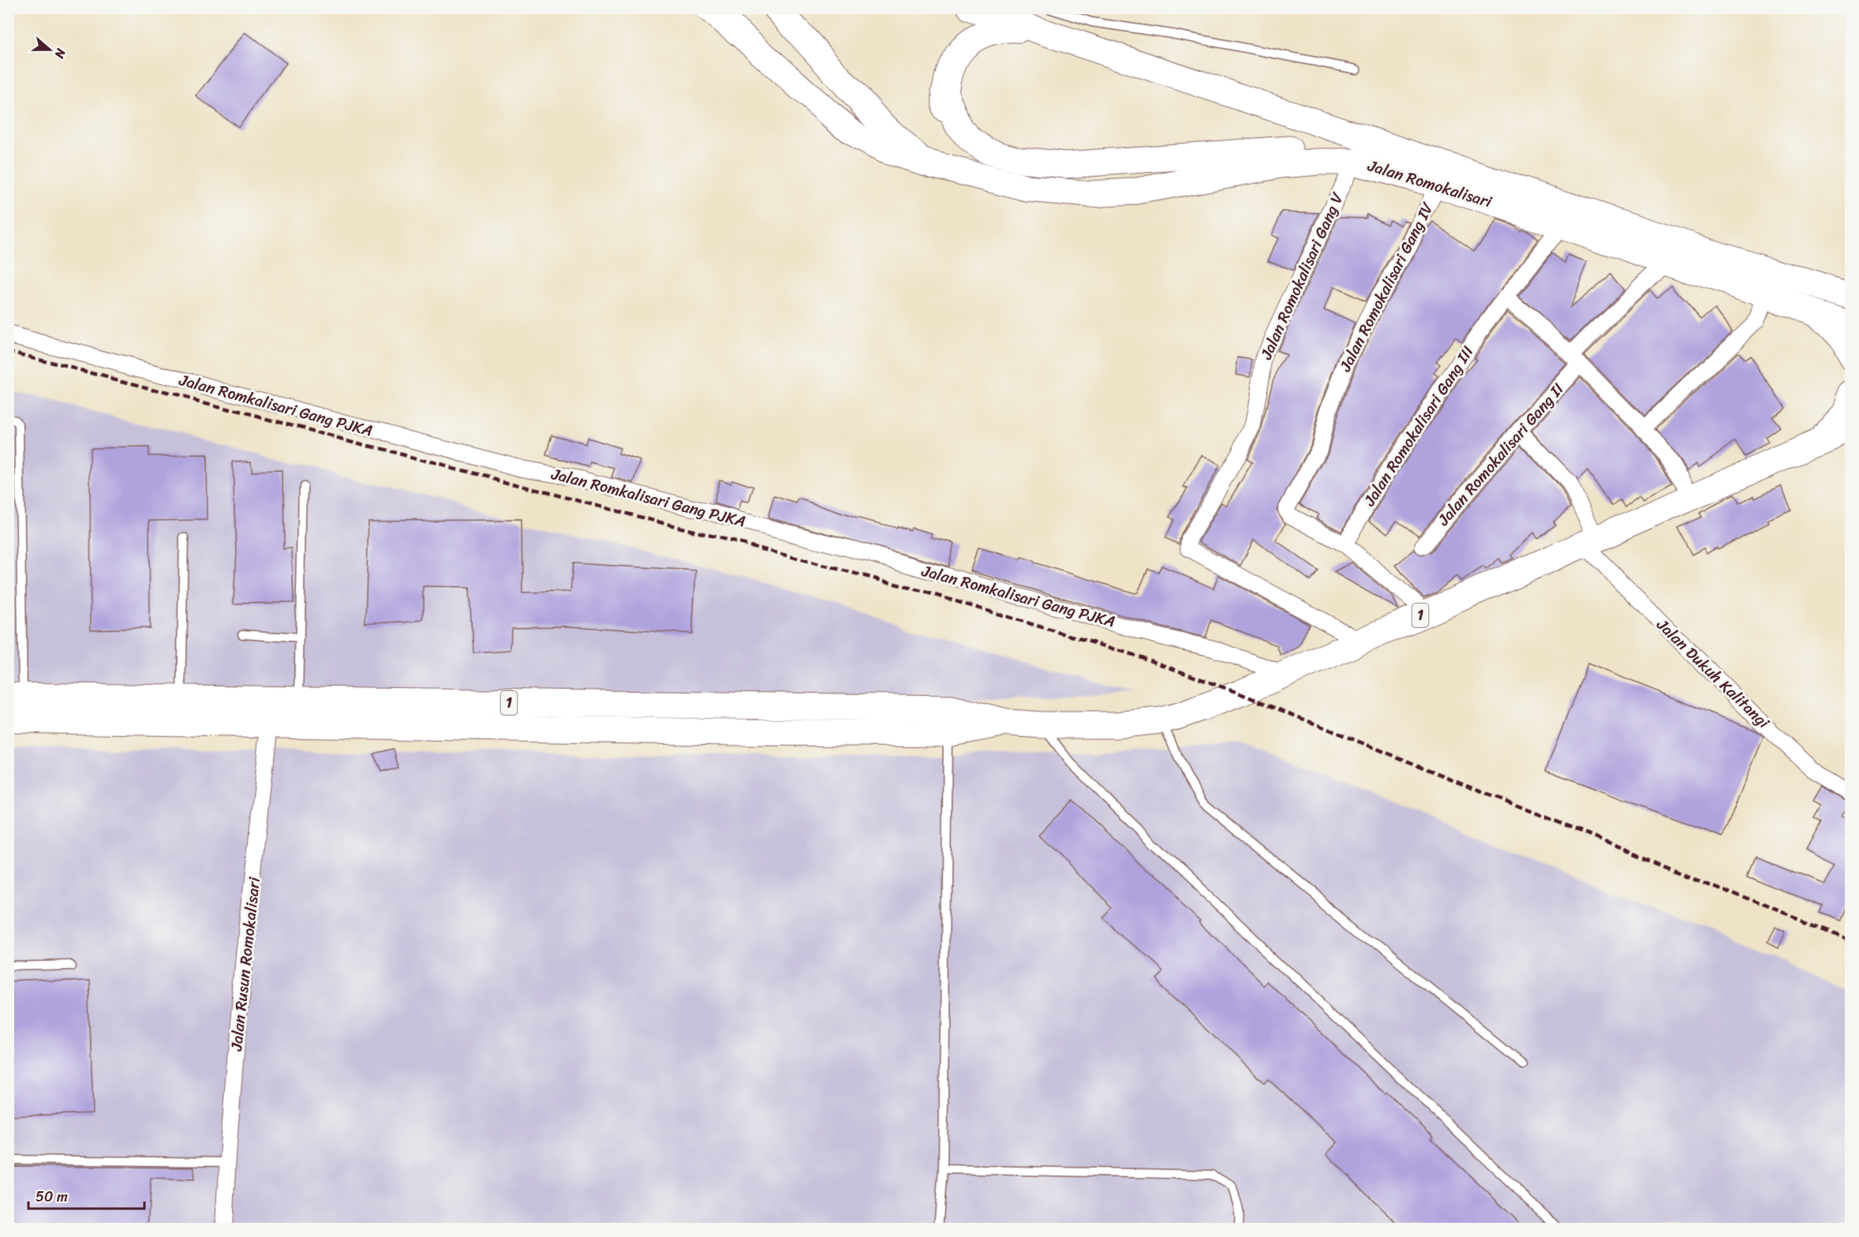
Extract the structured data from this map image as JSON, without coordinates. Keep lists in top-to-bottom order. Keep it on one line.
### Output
{"streets":{"highway":["Jalan Romokalisari","1"],"street":["Jalan Romokalisari Gang V","Jalan Romokalisari Gang IV","Jalan Romkalisari Gang PJKA","Jalan Romokalisari Gang III","Jalan Romokalisari Gang II","Jalan Dukuh Kalitangi","Jalan Rusun Romokalisari"]},"crossings":[["Jalan Romokalisari","Jalan Romokalisari Gang V"],["Jalan Romokalisari","Jalan Romokalisari Gang IV"],["Jalan Romokalisari","Jalan Romokalisari Gang III"],["Jalan Romokalisari","Jalan Romokalisari Gang II"],["Jalan Romokalisari Gang V","1"],["Jalan Romokalisari Gang IV","Jalan Romokalisari Gang III"],["Jalan Romkalisari Gang PJKA","1"],["Jalan Romokalisari Gang II","Jalan Dukuh Kalitangi"],["1","Jalan Dukuh Kalitangi"],["1","Jalan Rusun Romokalisari"]],"scale_bar":"50 m","north":"right"}
